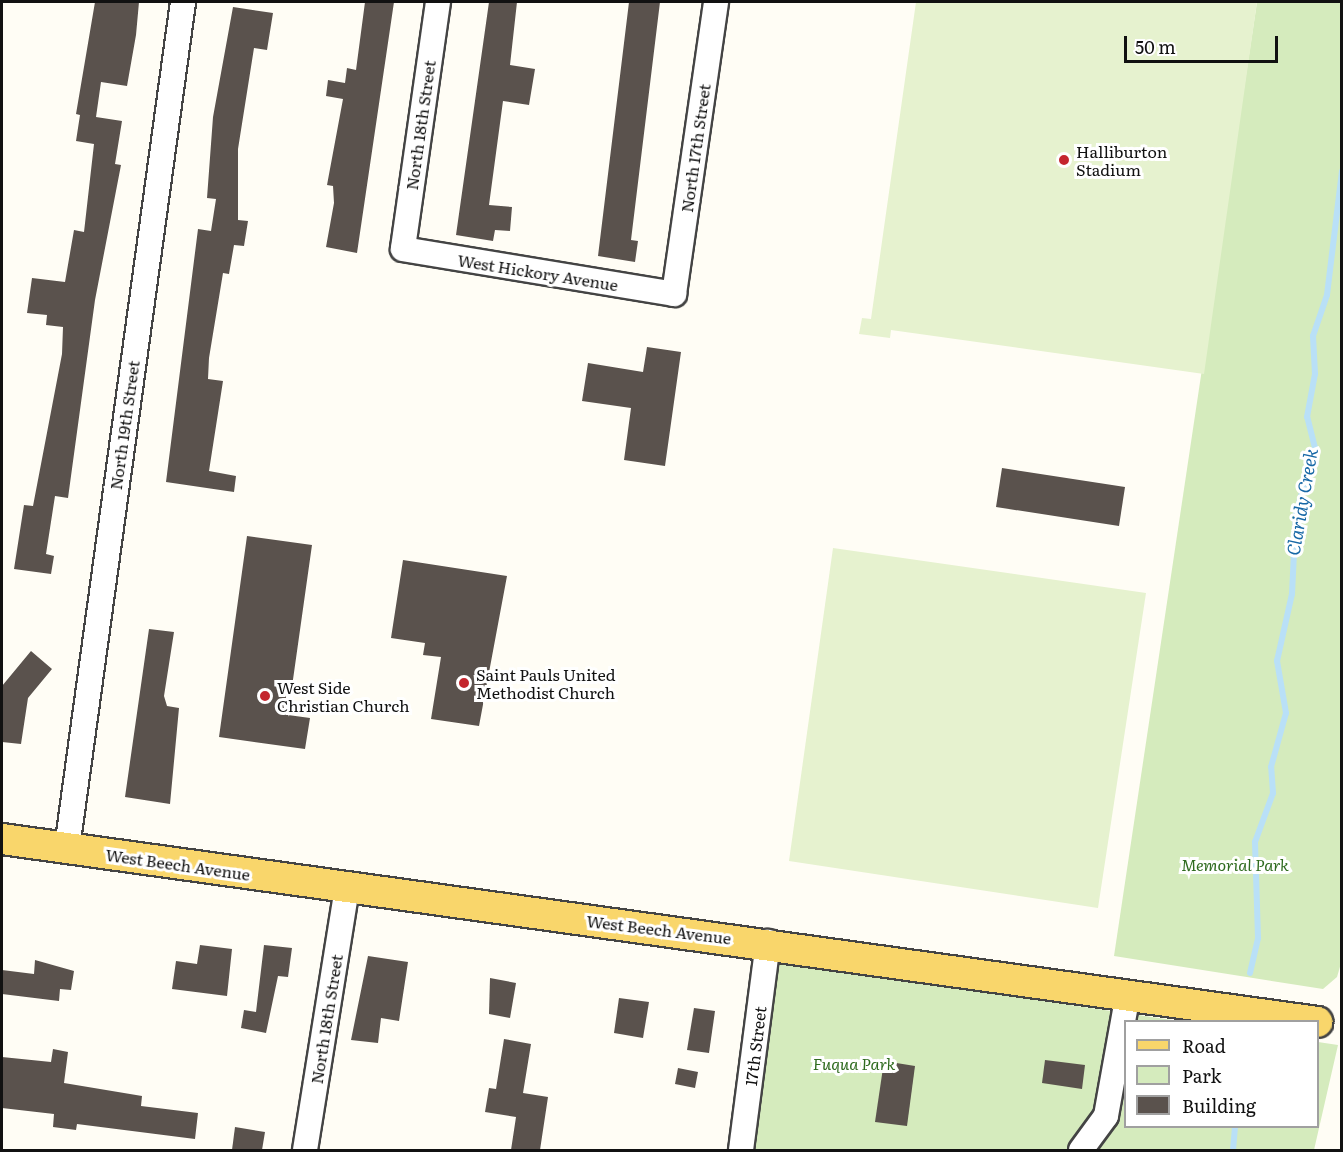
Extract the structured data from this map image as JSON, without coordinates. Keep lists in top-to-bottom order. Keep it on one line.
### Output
{"streets":{"main road":["West Beech Avenue"],"street":["North 18th Street","North 17th Street","West Hickory Avenue","North 19th Street","17th Street"]},"crossings":[["North 18th Street","West Hickory Avenue"],["North 18th Street","West Beech Avenue"],["North 17th Street","West Hickory Avenue"],["North 19th Street","West Beech Avenue"],["West Beech Avenue","17th Street"]],"water":["Claridy Creek"],"parks":["Memorial Park","Fuqua Park"],"places":["Halliburton Stadium","Saint Pauls United Methodist Church","West Side Christian Church"],"legend":["Road","Park","Building"],"scale_bar":"50 m"}
